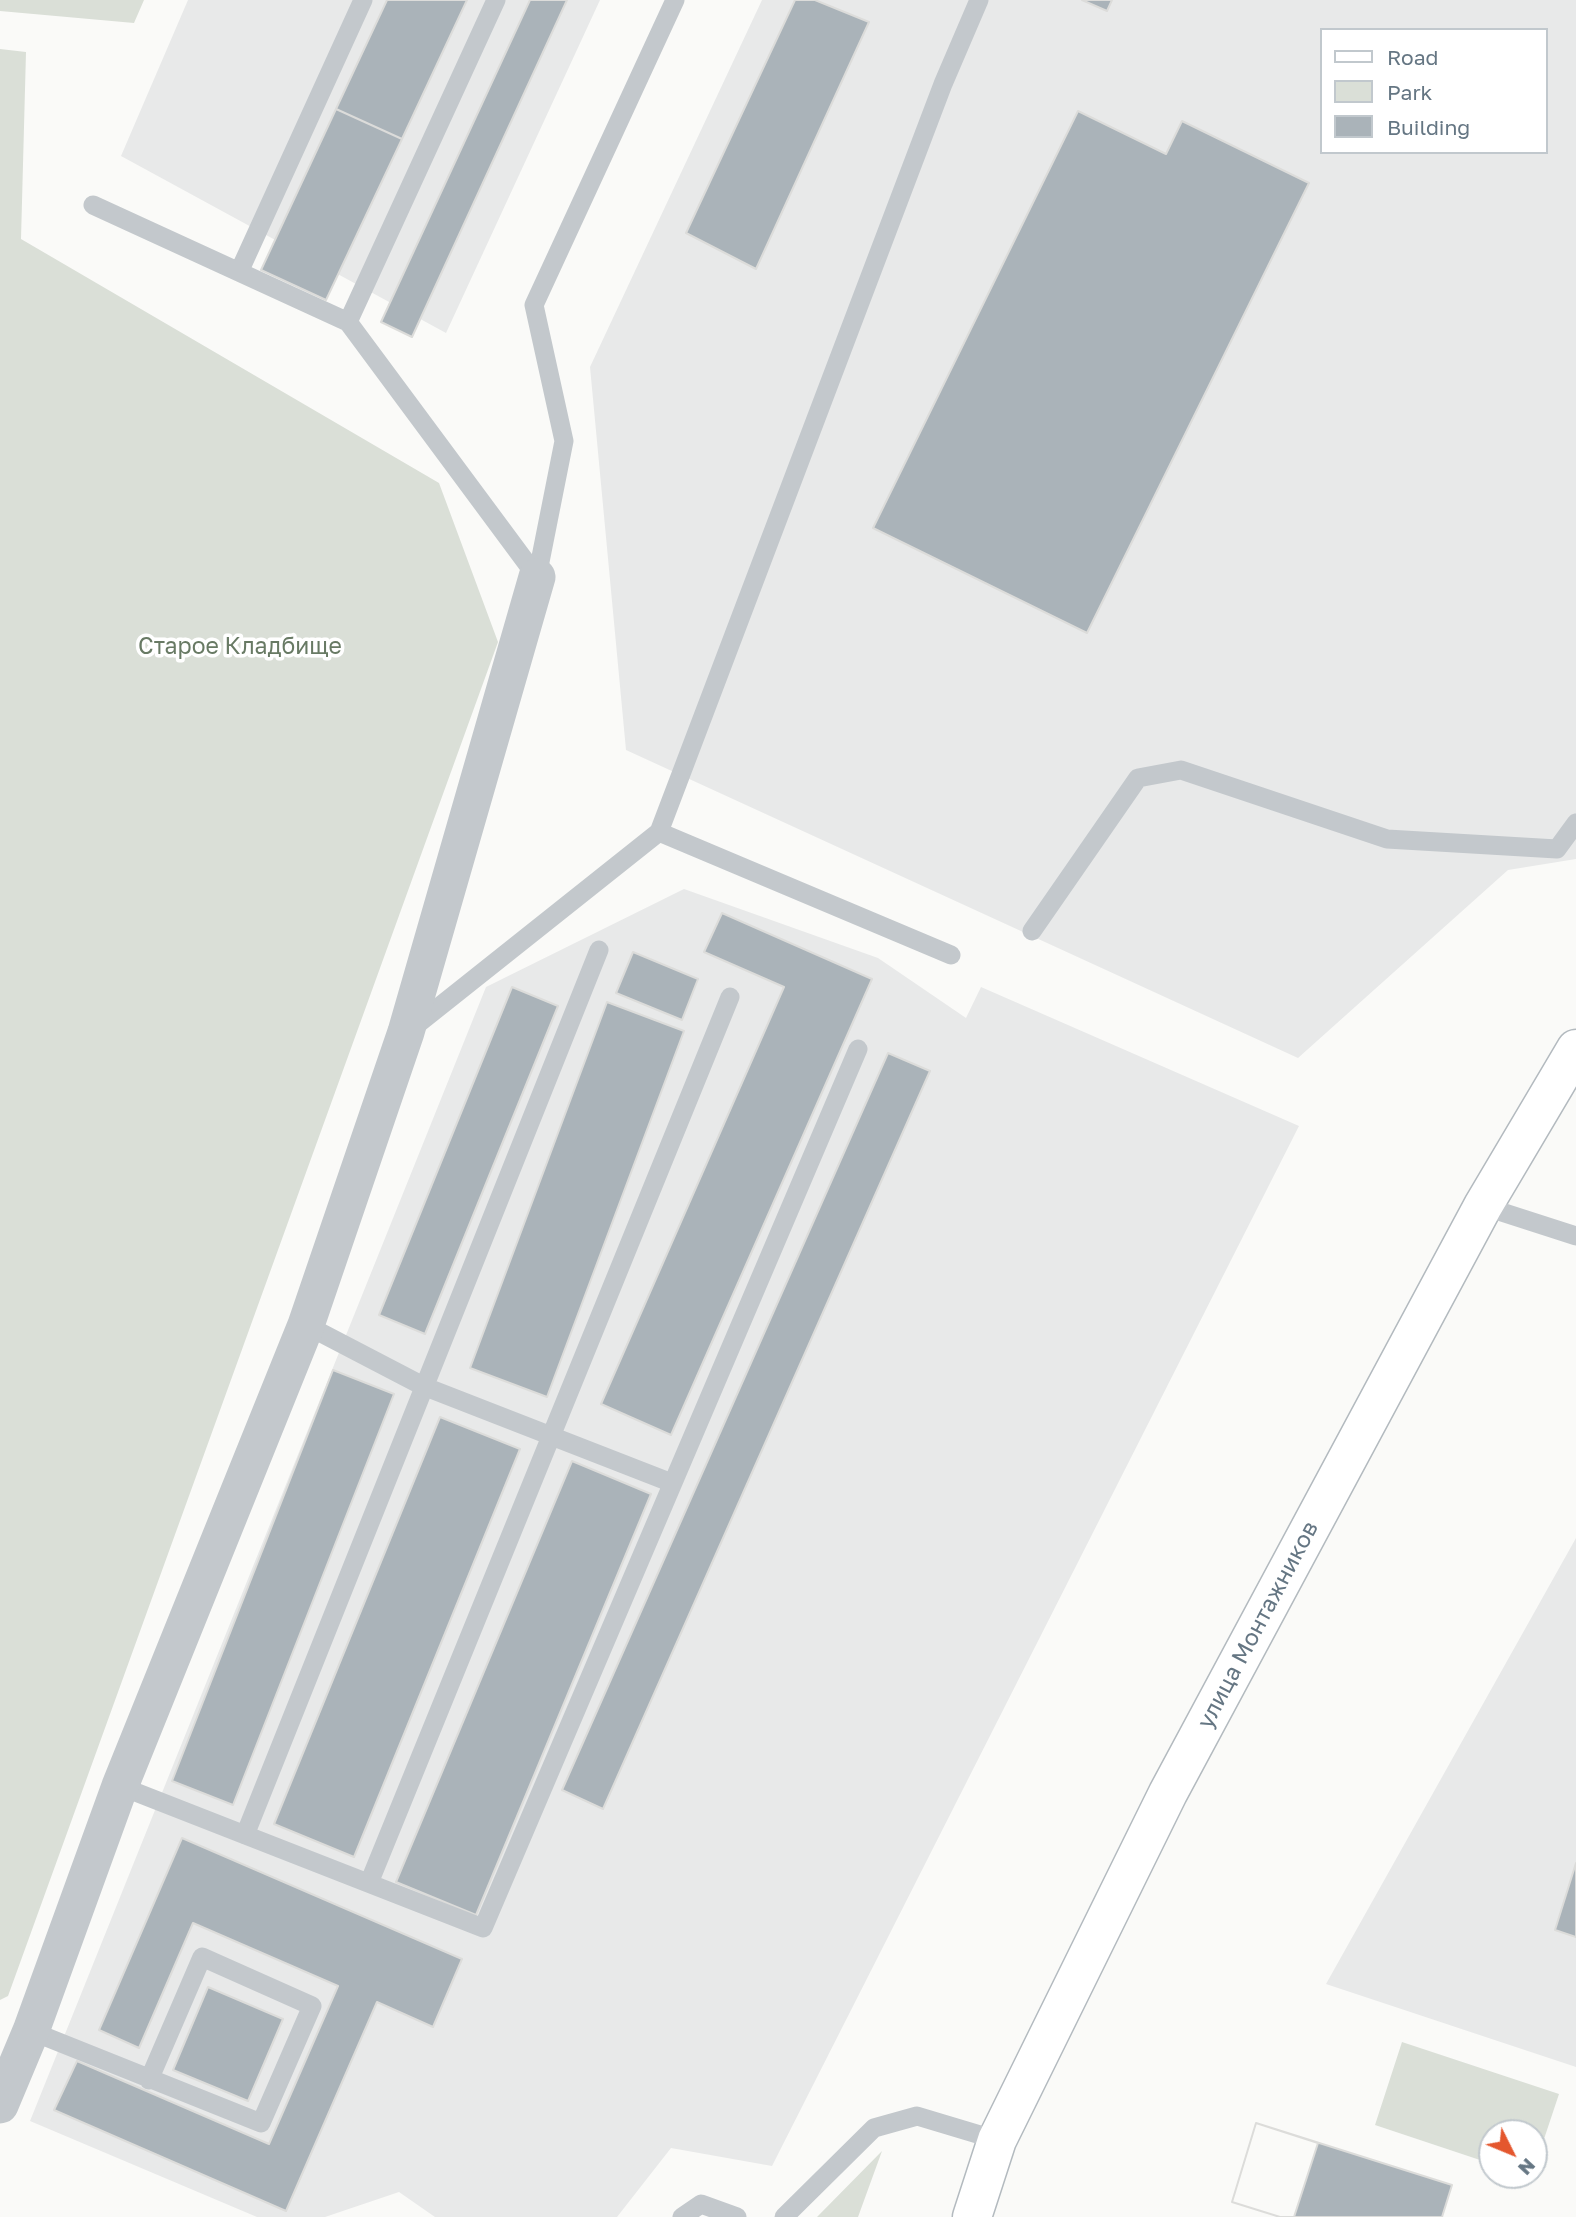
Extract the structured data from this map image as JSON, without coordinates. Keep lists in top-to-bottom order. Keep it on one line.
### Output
{"streets":{"street":["улица Монтажников"]},"parks":["Старое Кладбище"],"legend":["Road","Park","Building"],"north":"bottom right"}
